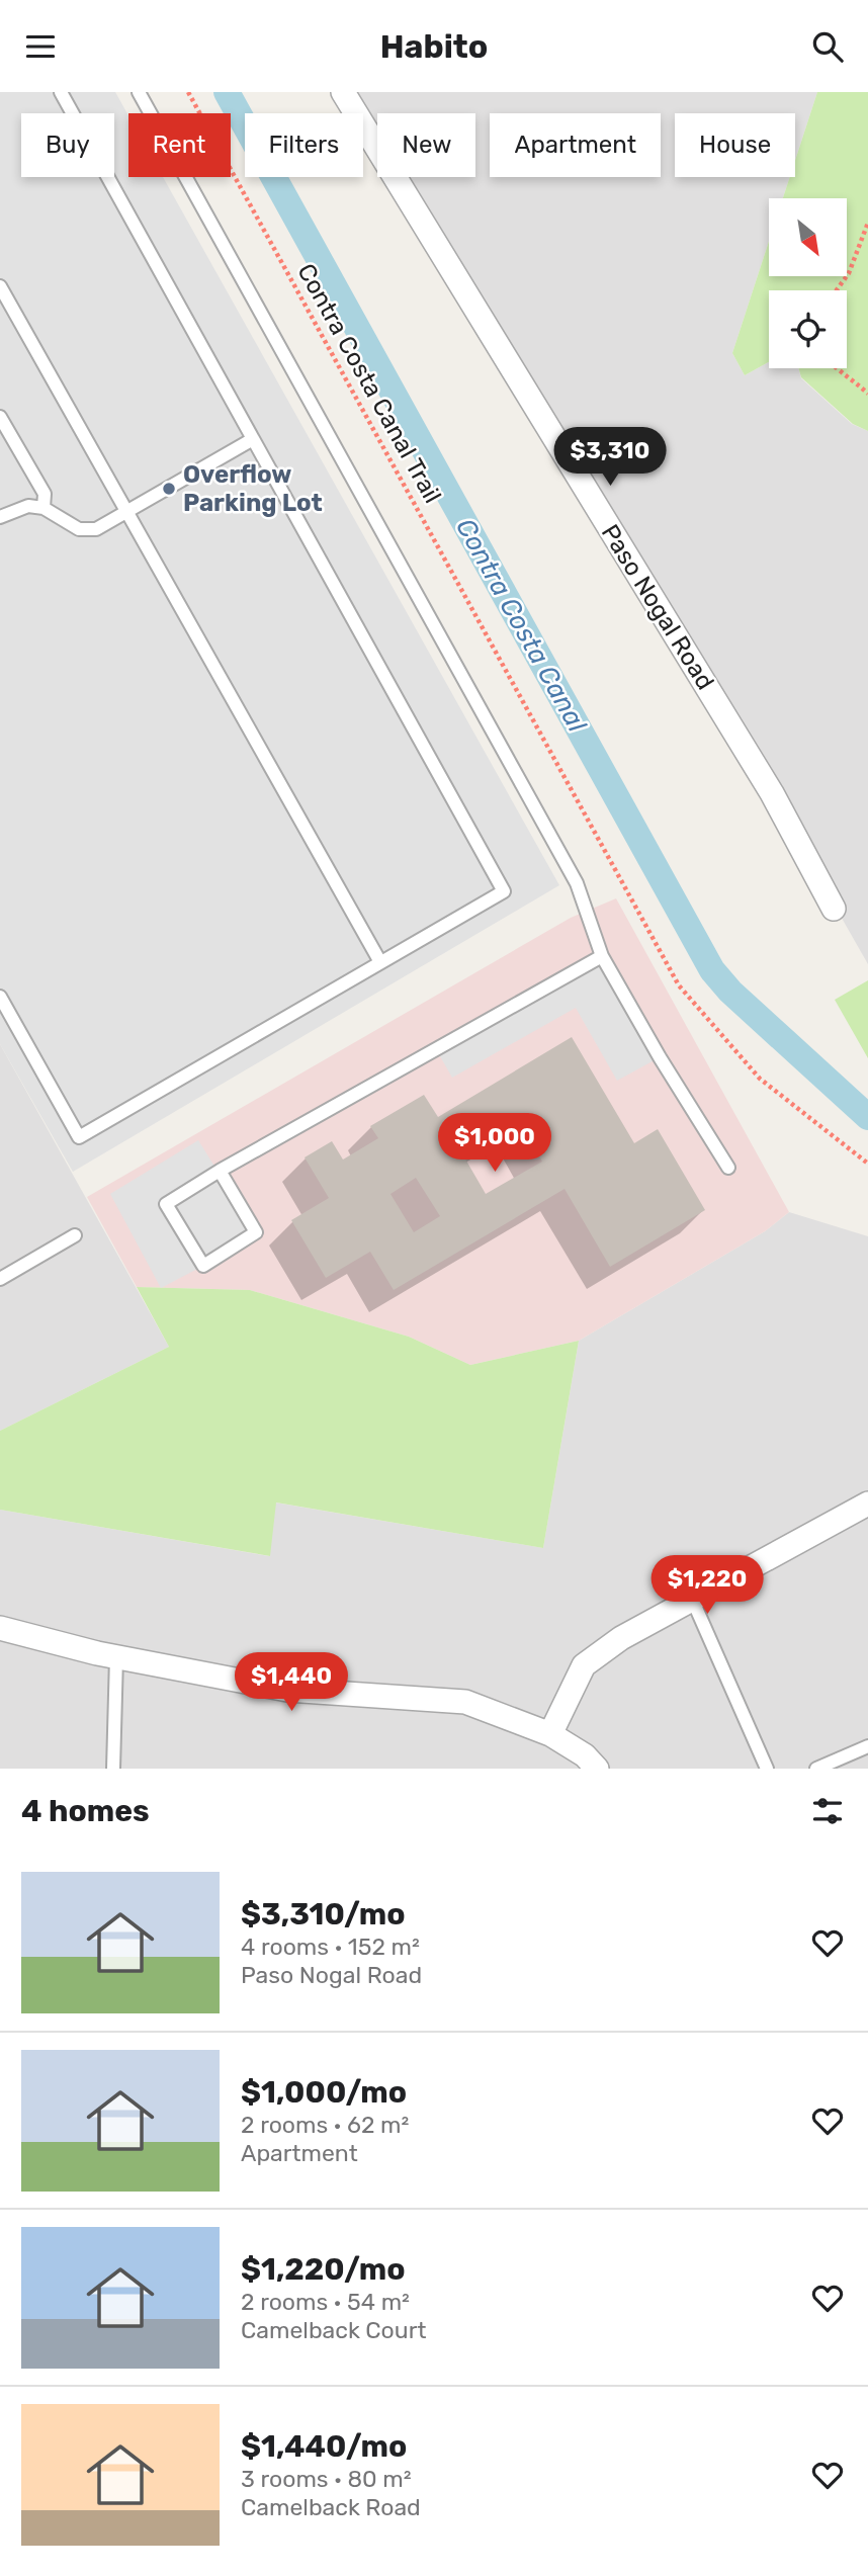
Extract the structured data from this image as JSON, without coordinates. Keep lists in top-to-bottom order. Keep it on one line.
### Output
{"streets":{"street":["Paso Nogal Road"],"path":["Contra Costa Canal Trail"]},"water":["Contra Costa Canal"],"places":["Overflow Parking Lot"],"north":"bottom right","page":{"header":"Habito","chip":["Buy","Rent","Filters","New","Apartment","House"],"price":["$3,310","$1,000","$1,220","$1,440"],"heading":"4 homes","list":[{"name":"$3,310/mo","note":"4 rooms · 152 m² · Paso Nogal Road"},{"name":"$1,000/mo","note":"2 rooms · 62 m² · Apartment"},{"name":"$1,220/mo","note":"2 rooms · 54 m² · Camelback Court"},{"name":"$1,440/mo","note":"3 rooms · 80 m² · Camelback Road"}]}}
